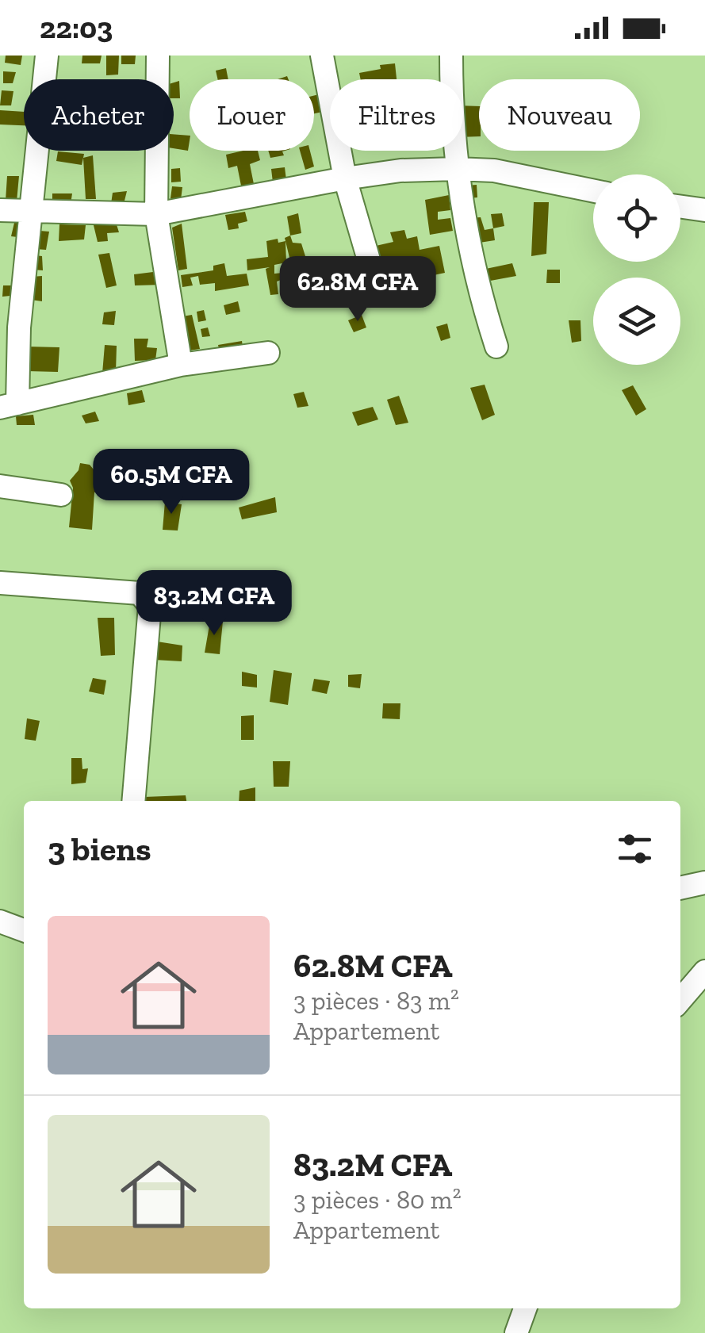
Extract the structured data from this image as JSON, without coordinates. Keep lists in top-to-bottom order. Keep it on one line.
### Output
{"page":{"status":"22:03","chip":["Acheter","Louer","Filtres","Nouveau"],"price":["62.8M CFA","60.5M CFA","83.2M CFA"],"heading":"3 biens","list":[{"name":"62.8M CFA","note":"3 pièces · 83 m² · Appartement"},{"name":"83.2M CFA","note":"3 pièces · 80 m² · Appartement"}]}}
